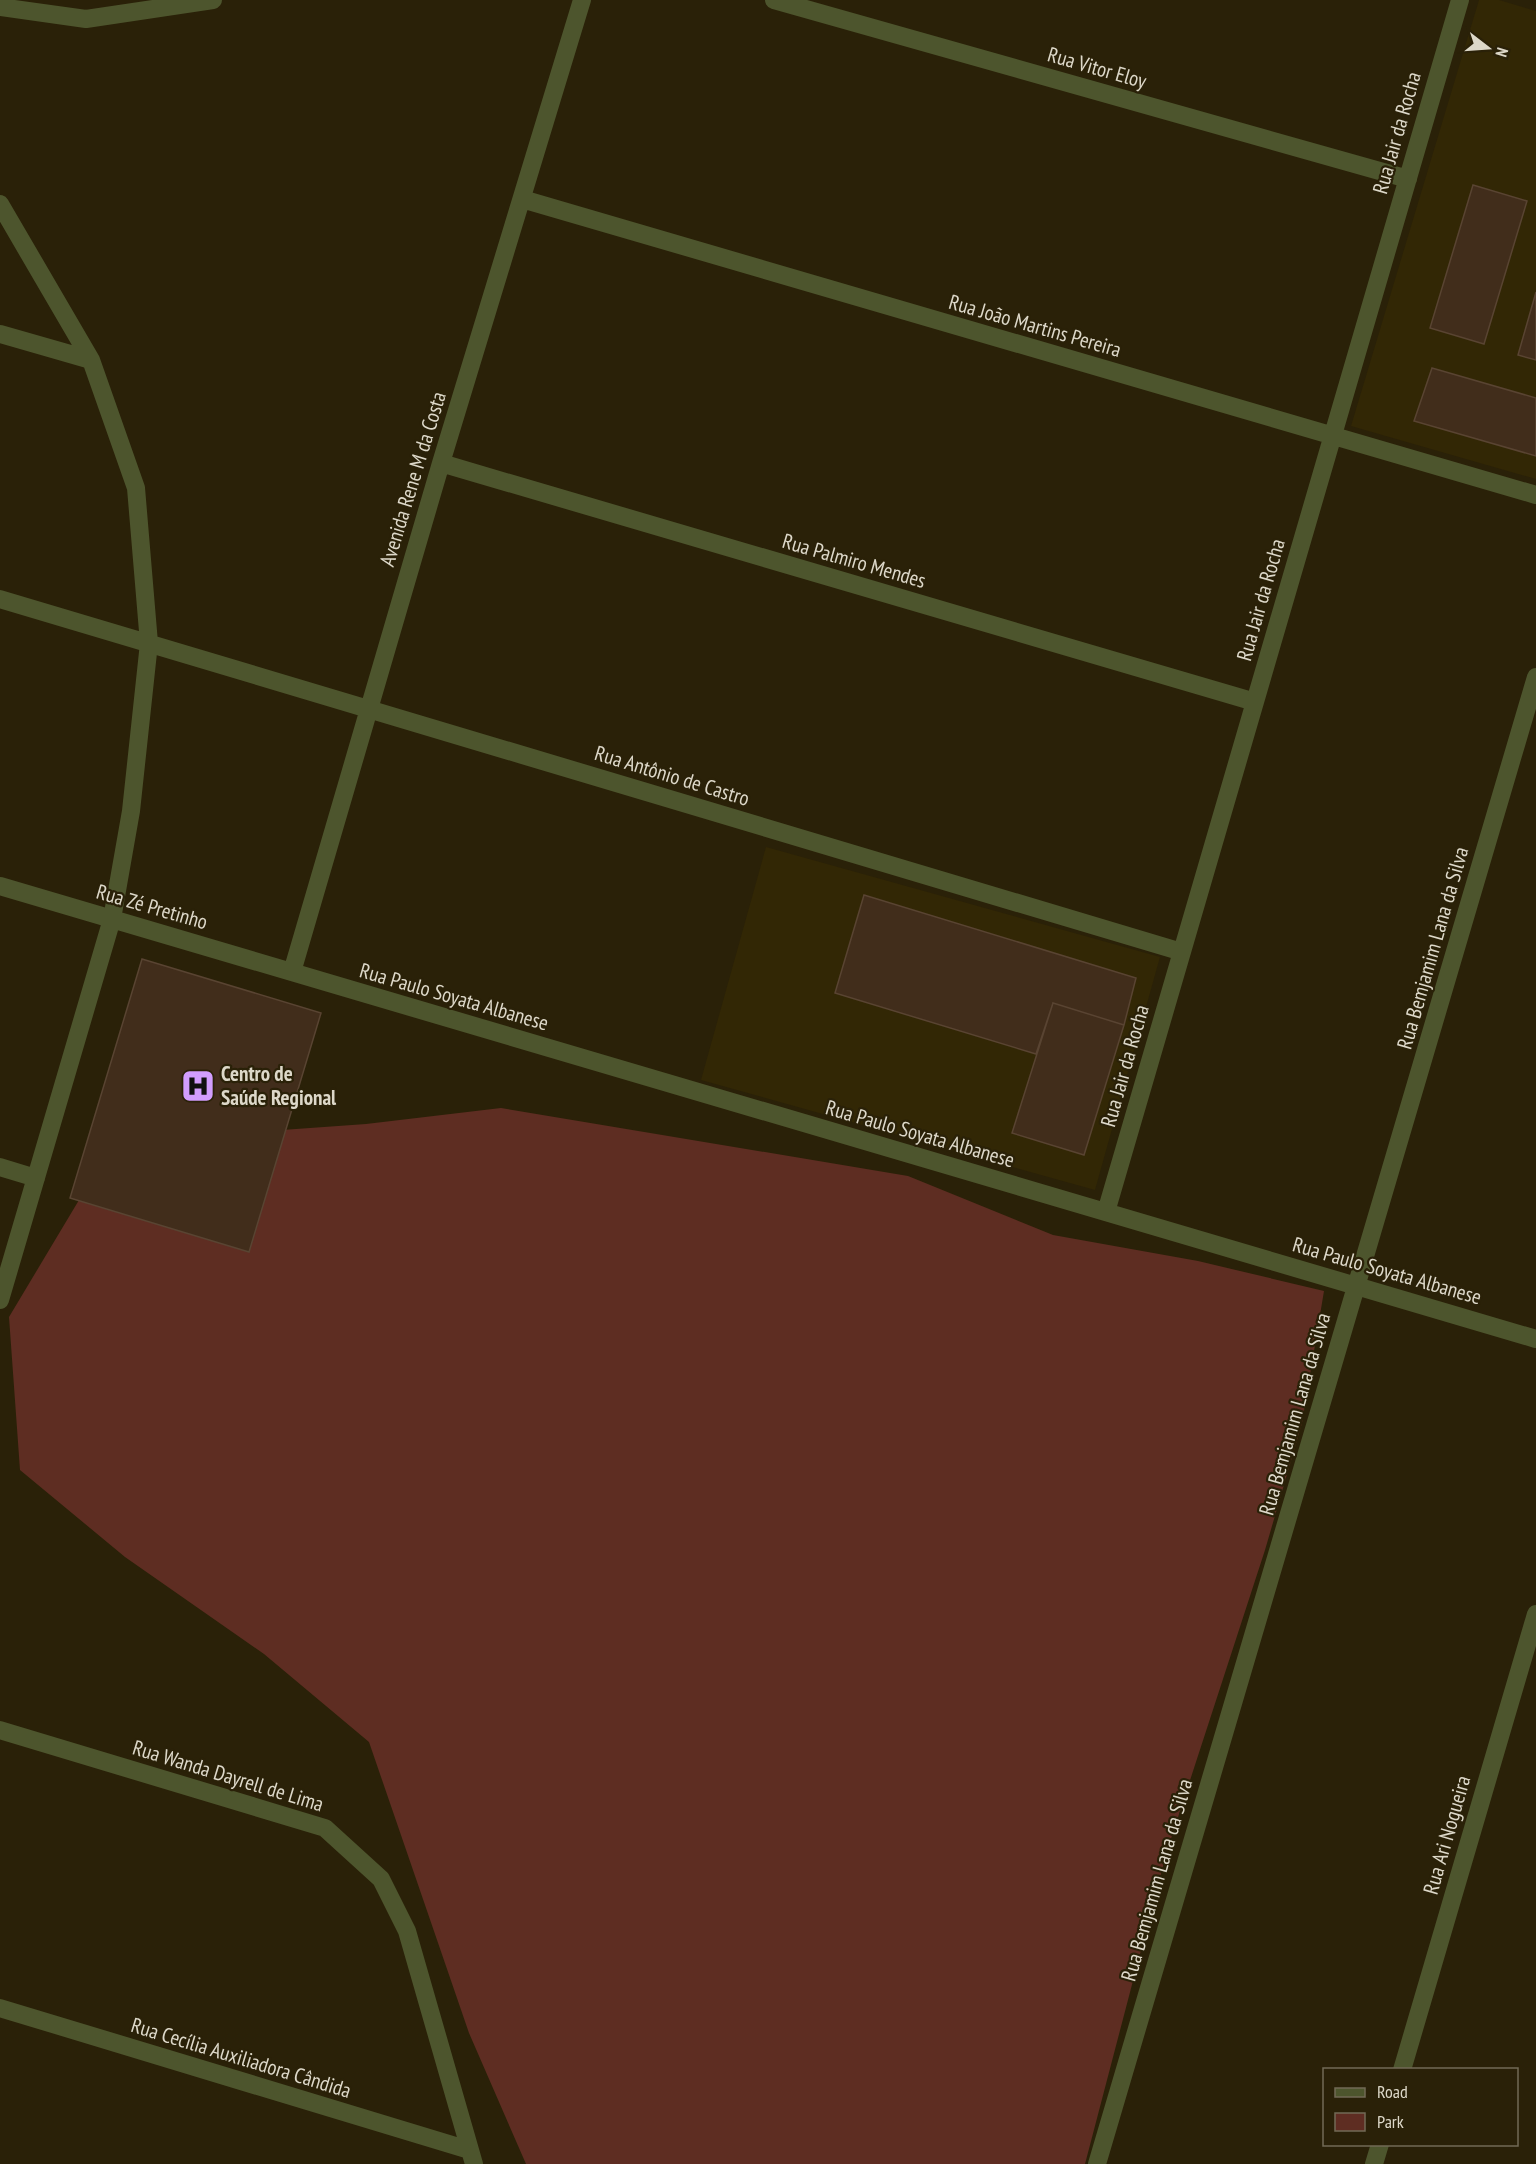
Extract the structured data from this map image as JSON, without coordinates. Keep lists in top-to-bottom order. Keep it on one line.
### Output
{"streets":{"street":["Rua Vitor Eloy","Rua Jair da Rocha","Rua João Martins Pereira","Avenida Rene M da Costa","Rua Palmiro Mendes","Rua Antônio de Castro","Rua Zé Pretinho","Rua Bemjamim Lana da Silva","Rua Paulo Soyata Albanese","Rua Wanda Dayrell de Lima","Rua Ari Nogueira","Rua Cecília Auxiliadora Cândida"]},"crossings":[["Rua Vitor Eloy","Rua Jair da Rocha"],["Rua Jair da Rocha","Rua João Martins Pereira"],["Rua Jair da Rocha","Rua Palmiro Mendes"],["Rua Jair da Rocha","Rua Antônio de Castro"],["Rua Jair da Rocha","Rua Paulo Soyata Albanese"],["Rua João Martins Pereira","Avenida Rene M da Costa"],["Avenida Rene M da Costa","Rua Palmiro Mendes"],["Avenida Rene M da Costa","Rua Antônio de Castro"],["Avenida Rene M da Costa","Rua Zé Pretinho"],["Avenida Rene M da Costa","Rua Paulo Soyata Albanese"],["Rua Zé Pretinho","Rua Paulo Soyata Albanese"],["Rua Bemjamim Lana da Silva","Rua Paulo Soyata Albanese"],["Rua Wanda Dayrell de Lima","Rua Cecília Auxiliadora Cândida"]],"places":{"hospital":["Centro de Saúde Regional"]},"legend":["Road","Park"],"north":"right"}
